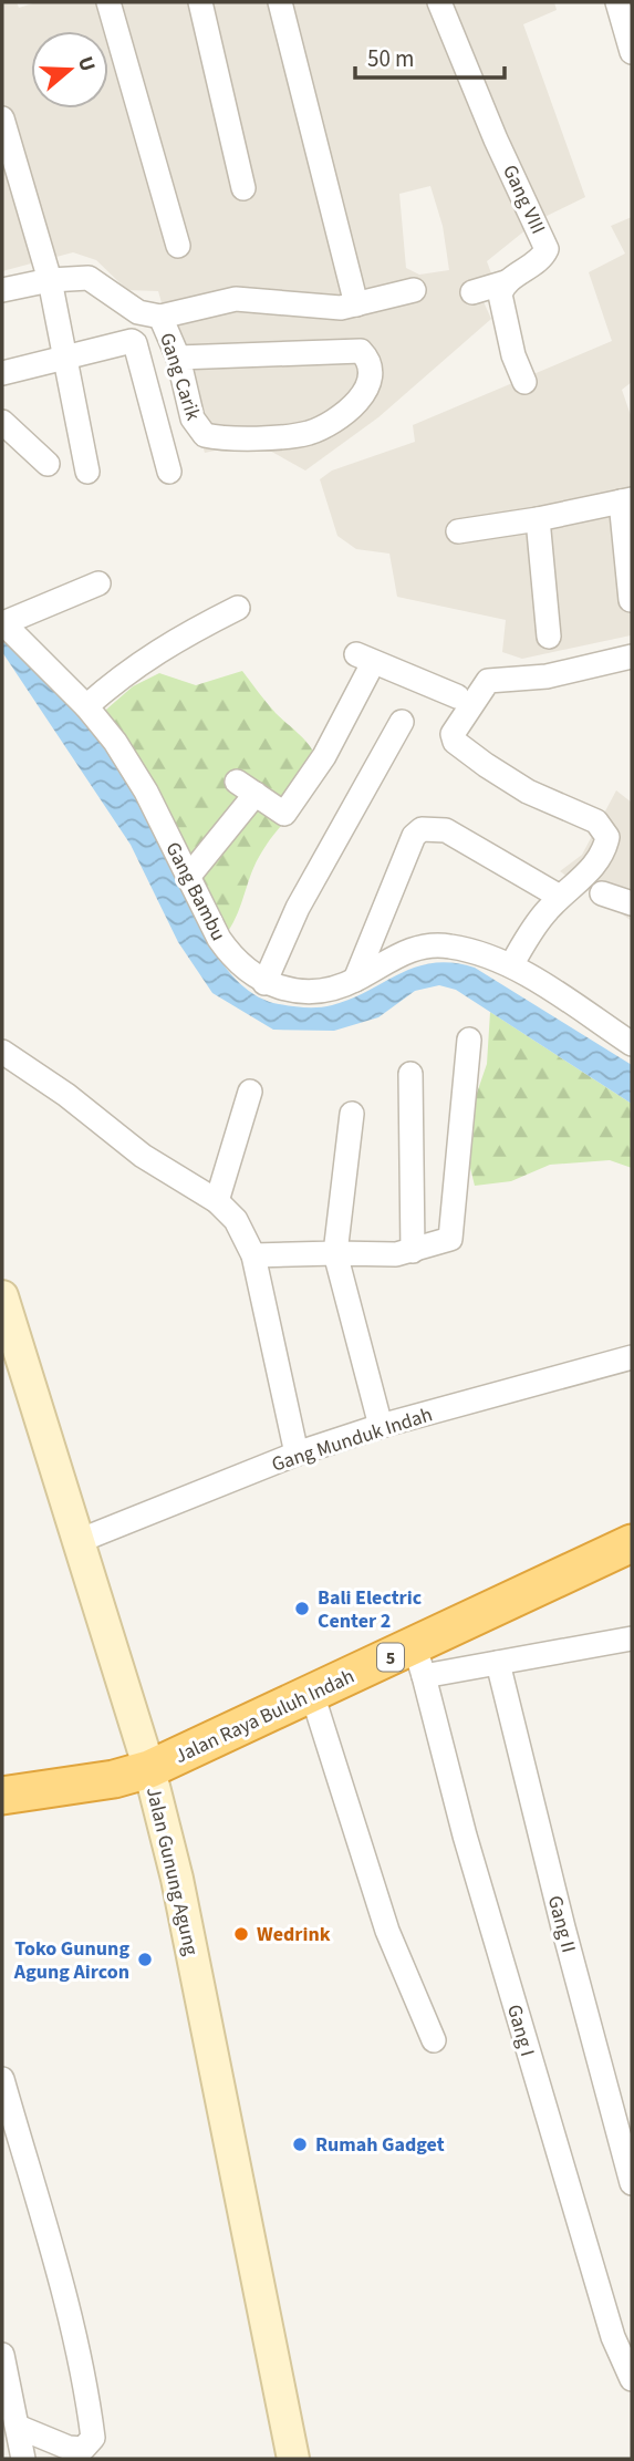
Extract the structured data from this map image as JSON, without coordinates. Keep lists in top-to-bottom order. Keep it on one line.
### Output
{"streets":{"highway":["5","Jalan Raya Buluh Indah"],"main road":["Jalan Gunung Agung"],"street":["Gang VIII","Gang Carik","Gang Bambu","Gang Munduk Indah","Gang II","Gang I"]},"crossings":[["Gang Munduk Indah","Jalan Gunung Agung"],["5","Jalan Raya Buluh Indah"],["5","Jalan Gunung Agung"],["Jalan Raya Buluh Indah","Jalan Gunung Agung"],["Jalan Raya Buluh Indah","Gang I"]],"places":["Bali Electric Center 2","Wedrink","Toko Gunung Agung Aircon","Rumah Gadget"],"scale_bar":"50 m","north":"right"}
